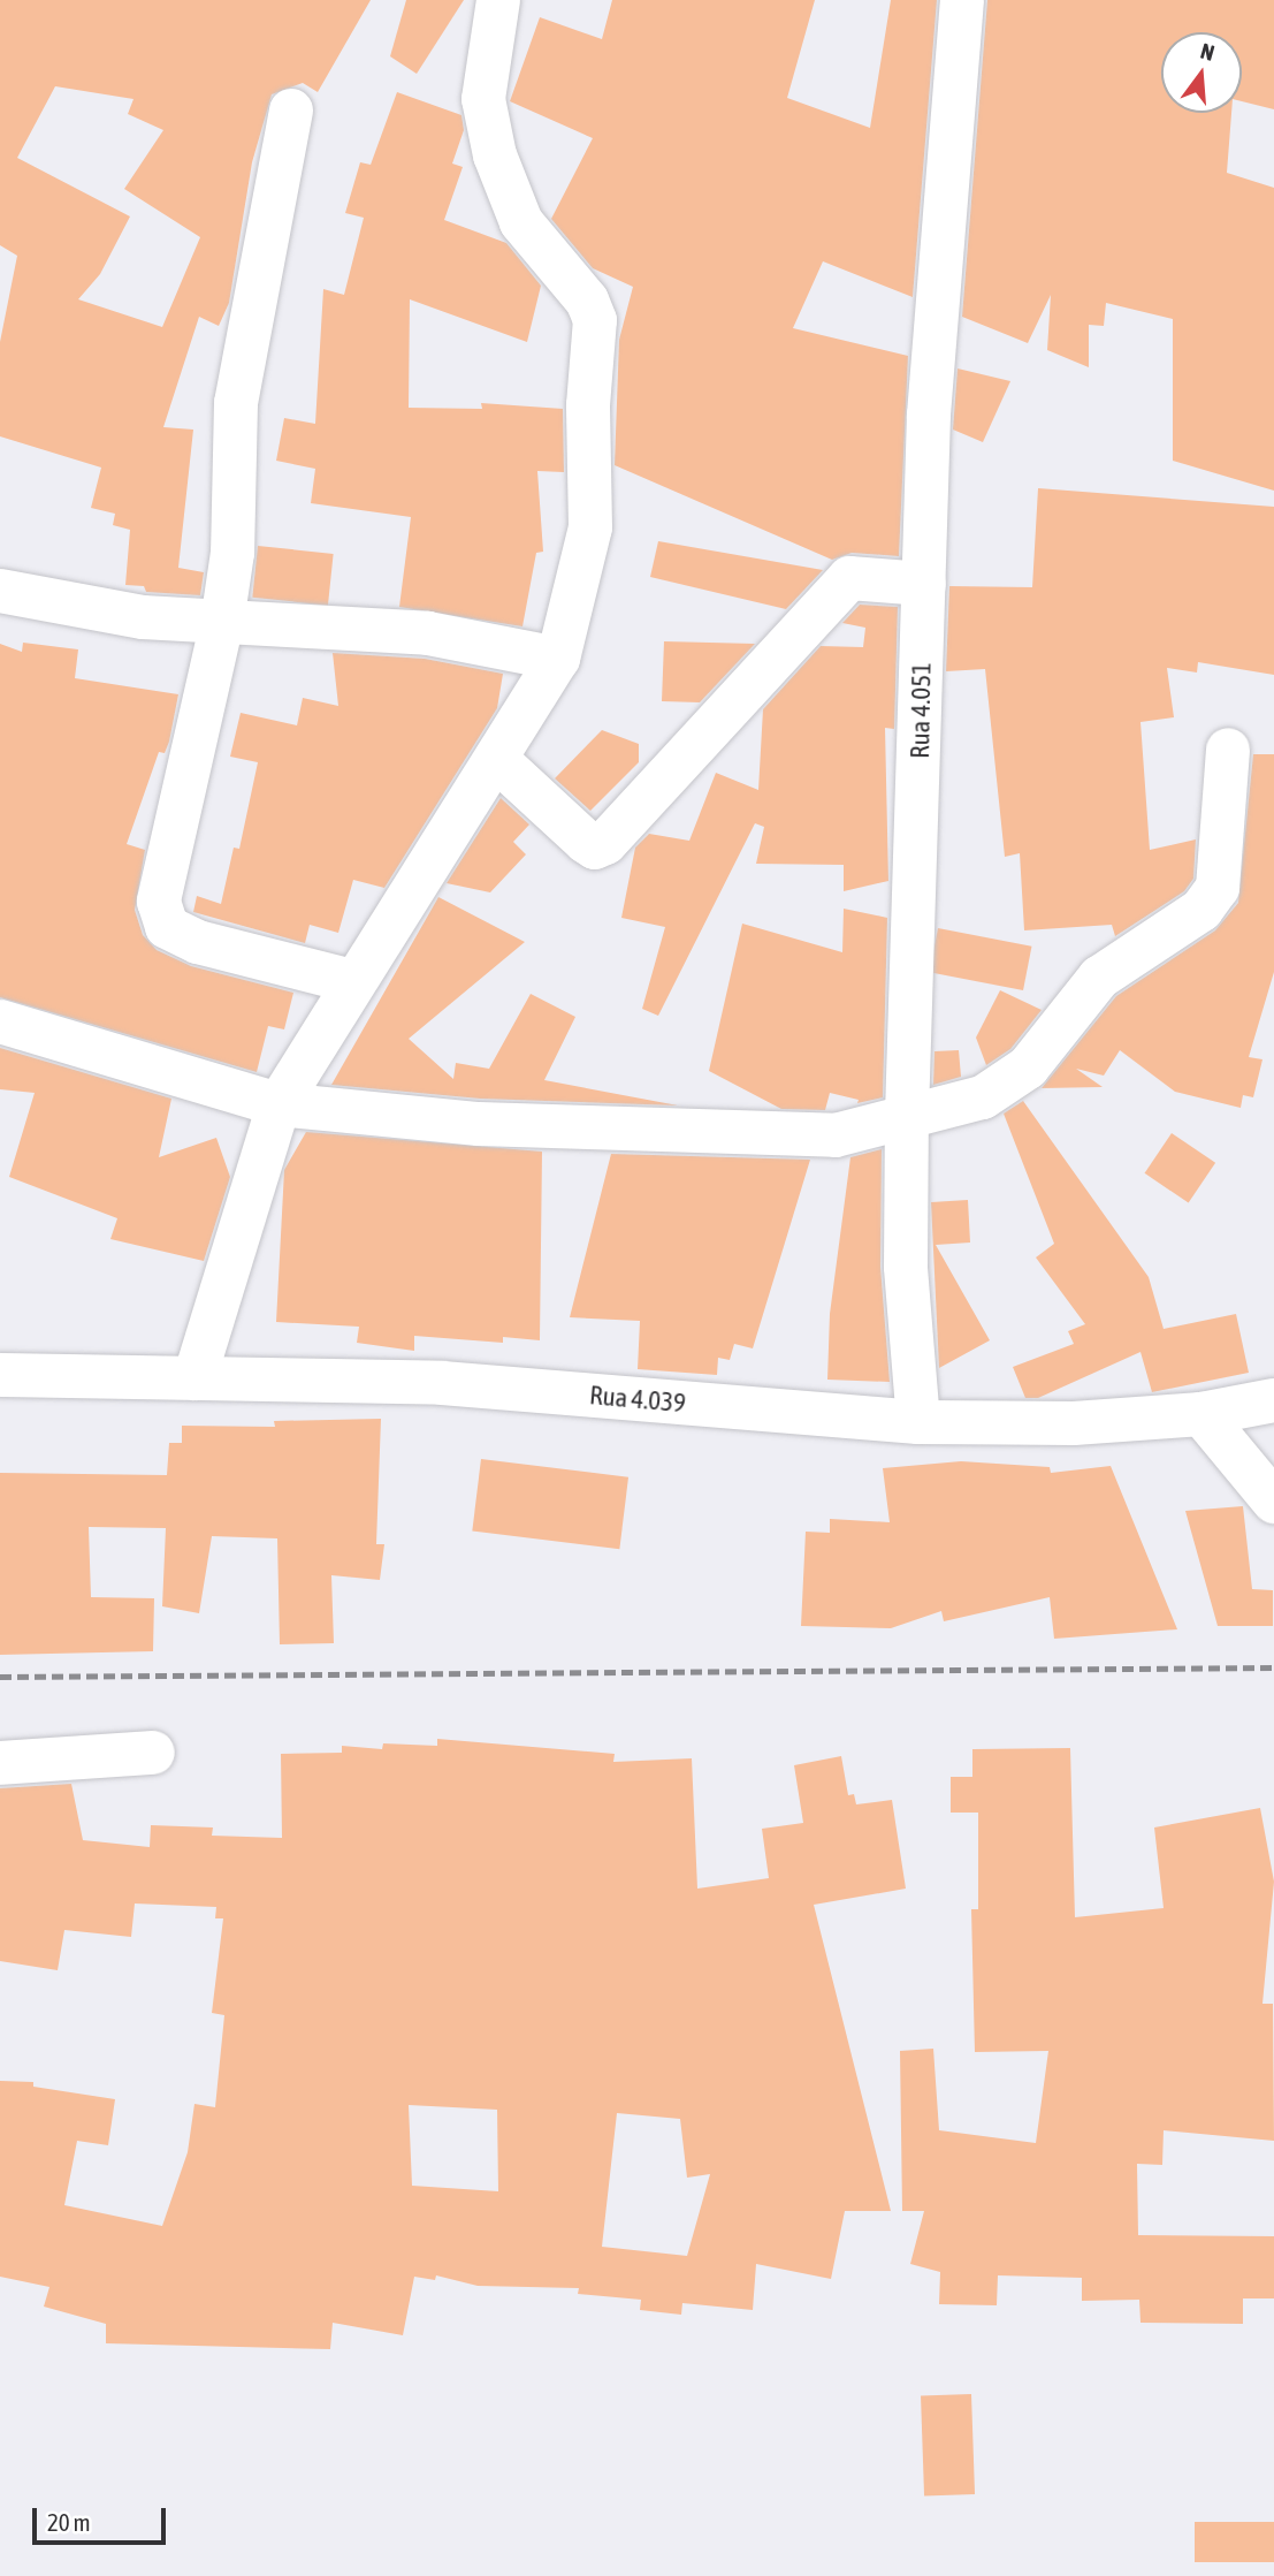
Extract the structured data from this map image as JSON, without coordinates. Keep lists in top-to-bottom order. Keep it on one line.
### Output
{"streets":{"street":["Rua 4.051","Rua 4.039"]},"crossings":[["Rua 4.051","Rua 4.039"]],"scale_bar":"20 m","north":"top"}
